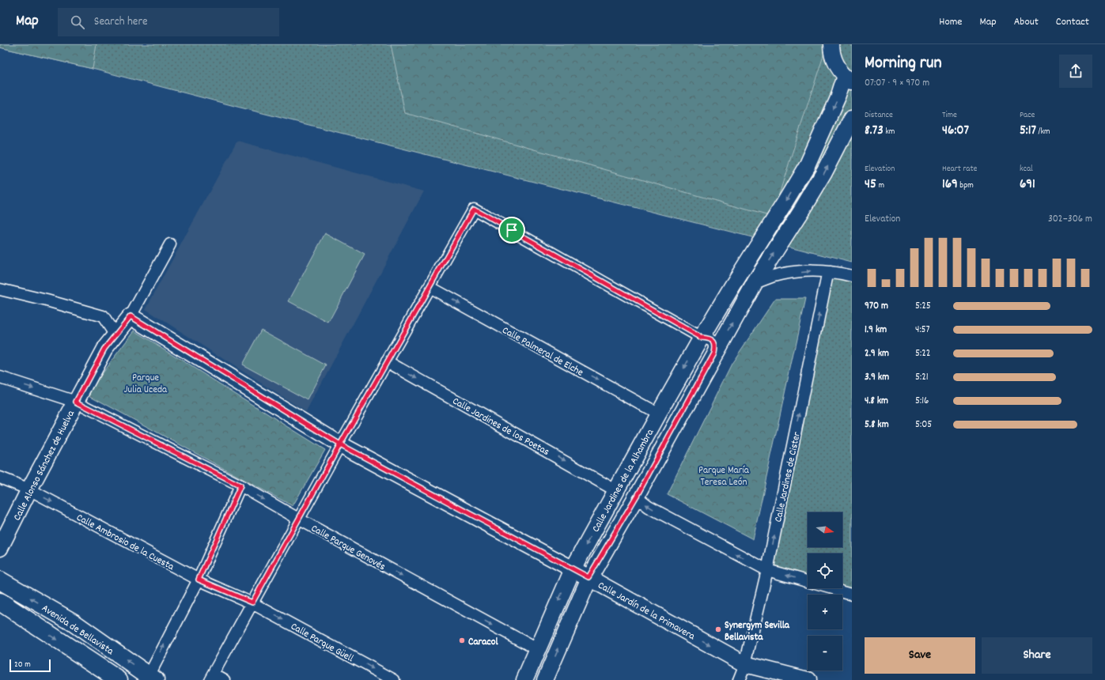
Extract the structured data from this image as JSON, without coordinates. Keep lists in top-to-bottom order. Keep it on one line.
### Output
{"streets":{"main road":["Avenida de Bellavista"],"street":["Calle Palmeral de Elche","Calle Jardines de los Poetas","Calle Alonso Sánchez de Huelva","Calle Jardines de Cister","Calle Jardines de la Alhambra","Calle Ambrosio de la Cuesta","Calle Parque Genovés","Calle Jardín de la Primavera","Calle Parque Güell"]},"crossings":[["Calle Palmeral de Elche","Calle Jardines de la Alhambra"],["Calle Jardines de los Poetas","Calle Jardines de la Alhambra"],["Calle Alonso Sánchez de Huelva","Calle Ambrosio de la Cuesta"],["Calle Alonso Sánchez de Huelva","Calle Parque Genovés"],["Calle Alonso Sánchez de Huelva","Calle Jardín de la Primavera"],["Calle Jardines de Cister","Calle Jardín de la Primavera"],["Calle Jardines de la Alhambra","Calle Parque Genovés"],["Calle Jardines de la Alhambra","Calle Jardín de la Primavera"],["Calle Ambrosio de la Cuesta","Calle Parque Güell"]],"one_way":["Calle Palmeral de Elche","Calle Jardines de los Poetas","Calle Jardines de Cister","Calle Ambrosio de la Cuesta","Calle Parque Genovés","Calle Parque Güell"],"parks":["Parque Julia Uceda","Parque María Teresa León"],"places":["Synergym Sevilla Bellavista","Caracol"],"scale_bar":"20 m","north":"right","page":{"header":"Map","search":"Search here","nav":["Home","Map","About","Contact"],"heading":["Morning run","07:07 · 9 × 970 m"],"stats":[["Distance","8.73 km"],["Time","46:07"],["Pace","5:17 /km"],["Elevation","45 m"],["Heart rate","169 bpm"],["kcal","691"]],"chart":["Elevation","302–306 m"],"list":[{"name":"970 m","note":"5:25"},{"name":"1.9 km","note":"4:57"},{"name":"2.9 km","note":"5:22"},{"name":"3.9 km","note":"5:21"},{"name":"4.8 km","note":"5:16"},{"name":"5.8 km","note":"5:05"}],"map_buttons":["+","−"],"buttons":["Save","Share"],"scale":"20 m"}}
